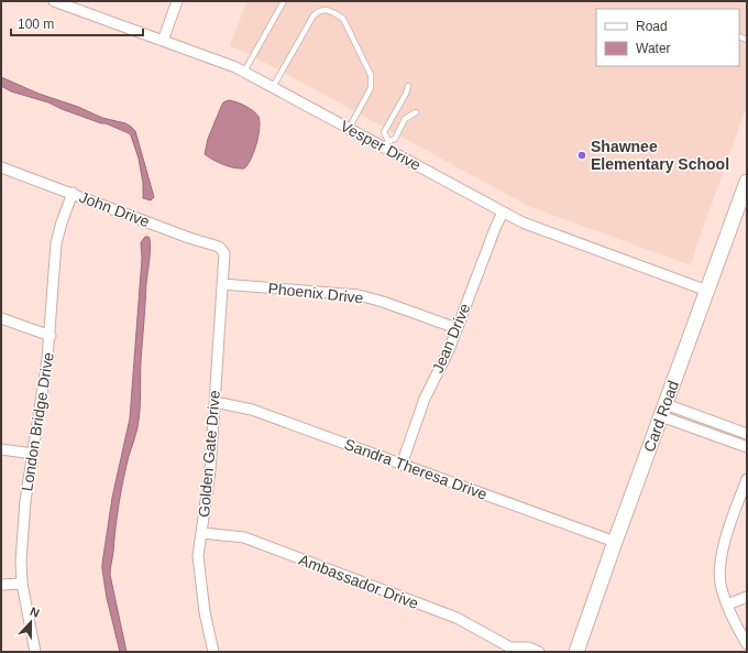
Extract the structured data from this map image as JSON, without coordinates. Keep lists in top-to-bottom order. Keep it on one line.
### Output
{"streets":{"street":["Vesper Drive","John Drive","Phoenix Drive","Jean Drive","Card Road","London Bridge Drive","Golden Gate Drive","Sandra Theresa Drive","Ambassador Drive"]},"crossings":[["Vesper Drive","Jean Drive"],["Vesper Drive","Card Road"],["John Drive","London Bridge Drive"],["John Drive","Golden Gate Drive"],["Phoenix Drive","Jean Drive"],["Phoenix Drive","Golden Gate Drive"],["Jean Drive","Sandra Theresa Drive"],["Card Road","Sandra Theresa Drive"],["Golden Gate Drive","Sandra Theresa Drive"],["Golden Gate Drive","Ambassador Drive"]],"places":["Shawnee Elementary School"],"legend":["Road","Water"],"scale_bar":"100 m","north":"top"}
